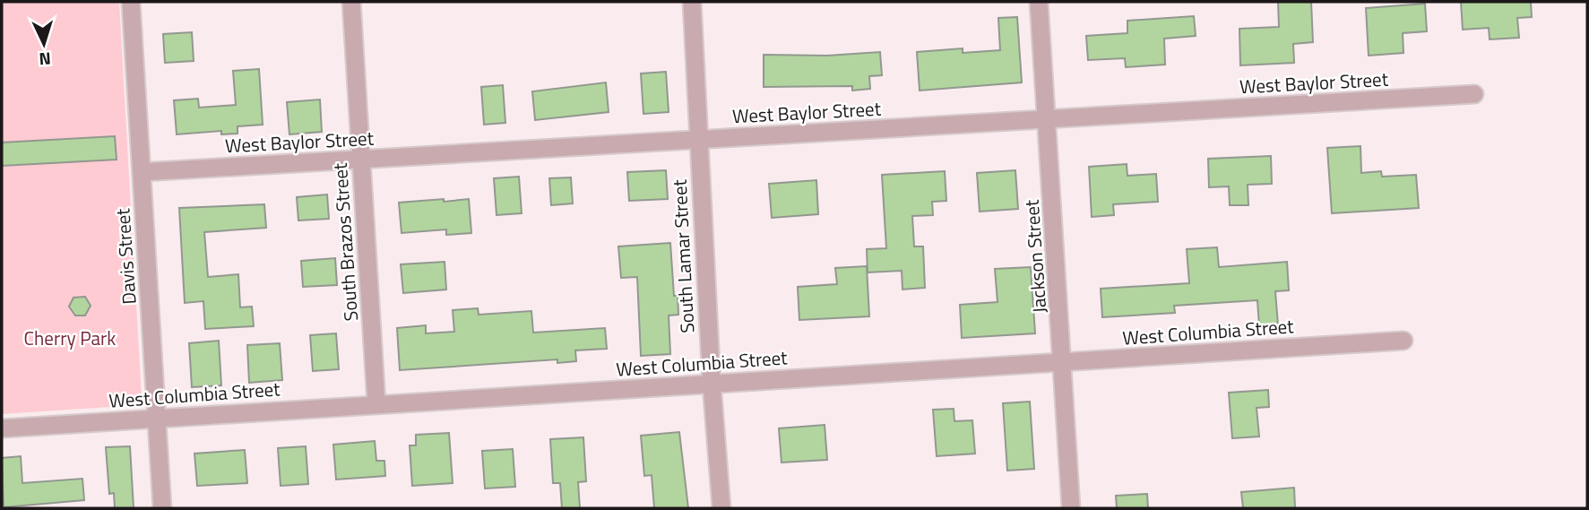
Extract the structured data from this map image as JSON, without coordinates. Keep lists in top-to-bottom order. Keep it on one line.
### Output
{"streets":{"street":["West Baylor Street","South Brazos Street","Davis Street","South Lamar Street","Jackson Street","West Columbia Street"]},"crossings":[["West Baylor Street","South Brazos Street"],["West Baylor Street","Davis Street"],["West Baylor Street","South Lamar Street"],["West Baylor Street","Jackson Street"],["South Brazos Street","West Columbia Street"],["Davis Street","West Columbia Street"],["South Lamar Street","West Columbia Street"],["Jackson Street","West Columbia Street"]],"parks":["Cherry Park"],"north":"bottom"}
